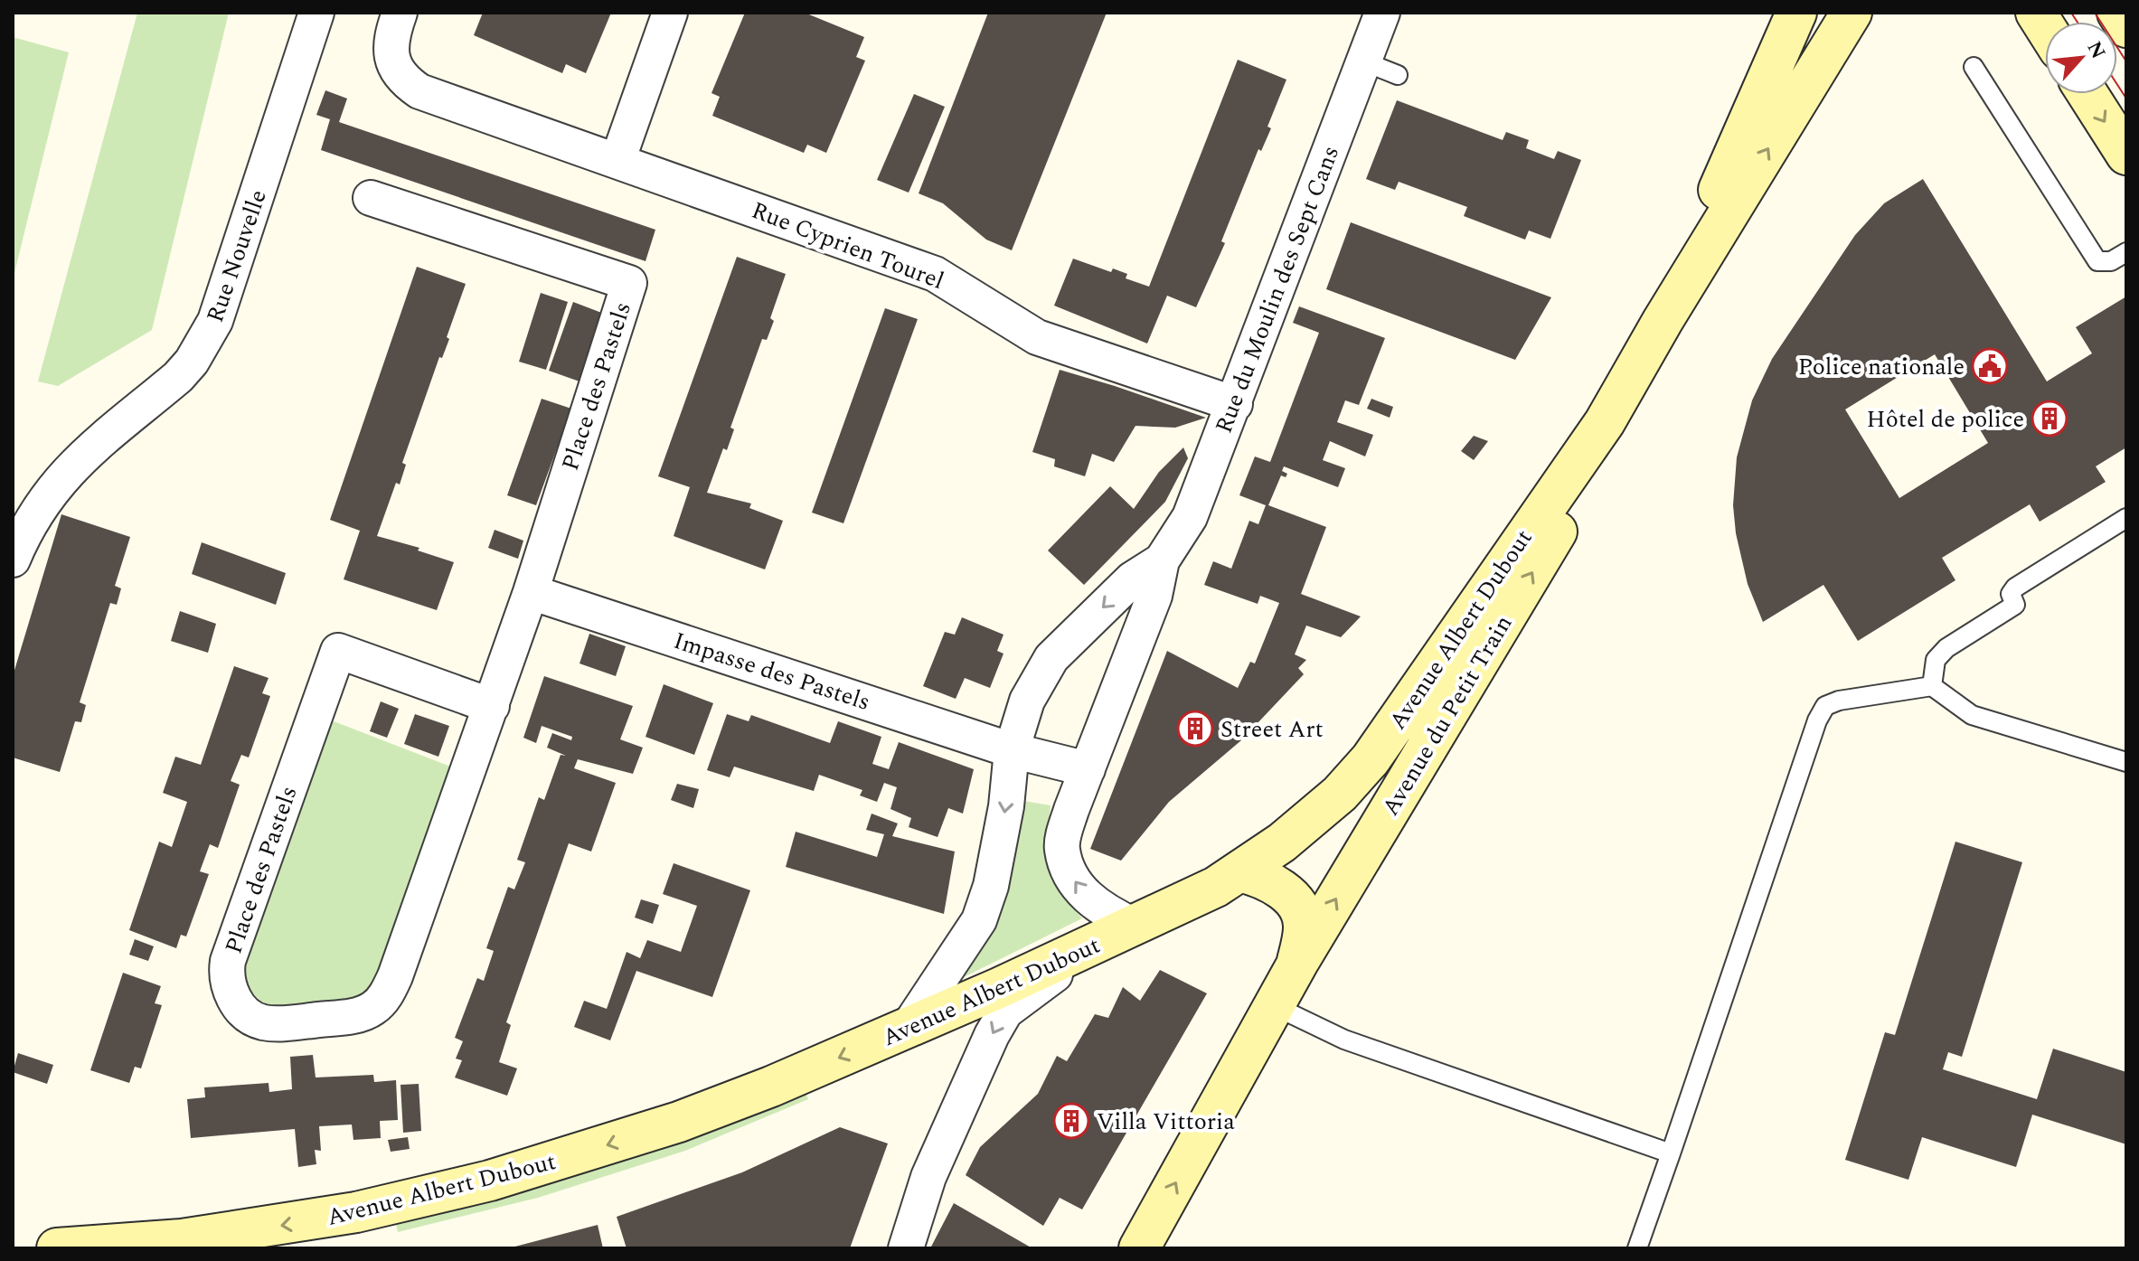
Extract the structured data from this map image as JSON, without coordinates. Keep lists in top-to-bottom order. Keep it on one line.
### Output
{"streets":{"main road":["Avenue Albert Dubout","Avenue du Petit Train"],"street":["Rue Cyprien Tourel","Rue Nouvelle","Rue du Moulin des Sept Cans","Place des Pastels","Impasse des Pastels"]},"crossings":[["Rue Cyprien Tourel","Rue du Moulin des Sept Cans"],["Rue du Moulin des Sept Cans","Avenue Albert Dubout"],["Rue du Moulin des Sept Cans","Impasse des Pastels"],["Place des Pastels","Impasse des Pastels"],["Avenue Albert Dubout","Avenue du Petit Train"]],"one_way":["Avenue du Petit Train"],"places":{"public building":["Police nationale"],"building":["Hôtel de police","Street Art","Villa Vittoria"]},"north":"top right"}
